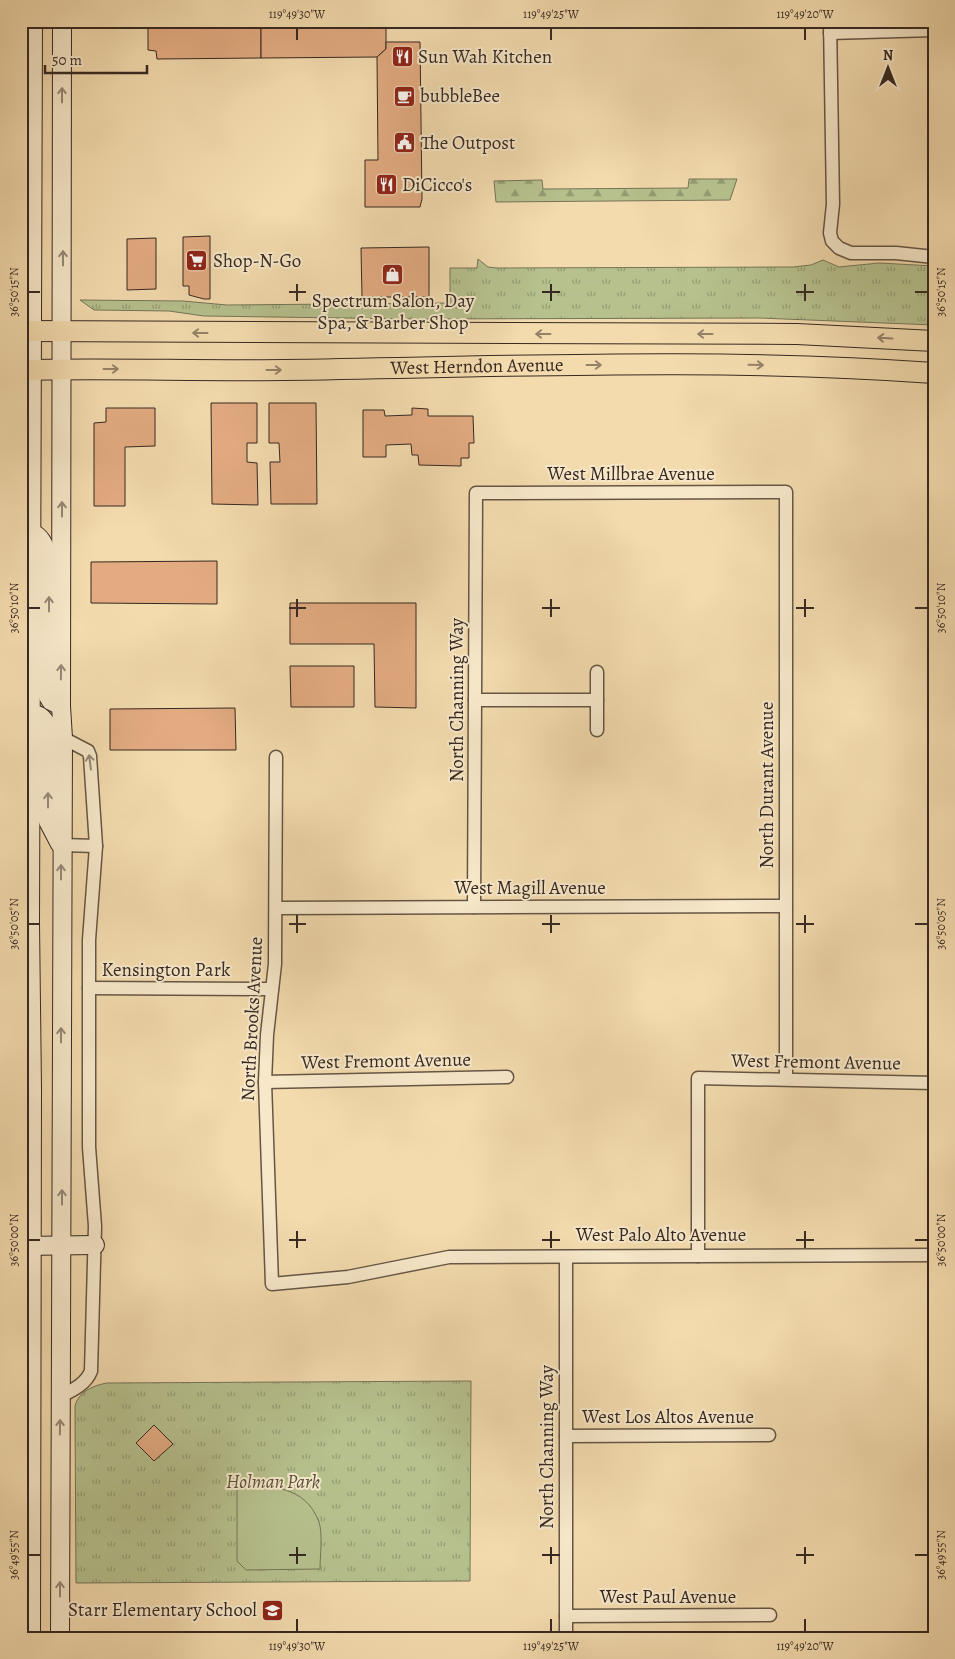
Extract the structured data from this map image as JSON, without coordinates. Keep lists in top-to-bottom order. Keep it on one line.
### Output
{"streets":{"main road":["West Herndon Avenue"],"street":["West Millbrae Avenue","North Channing Way","North Durant Avenue","West Magill Avenue","Kensington Park","North Brooks Avenue","West Fremont Avenue","West Palo Alto Avenue","West Los Altos Avenue","West Paul Avenue"]},"crossings":[["West Millbrae Avenue","North Channing Way"],["West Millbrae Avenue","North Durant Avenue"],["North Channing Way","West Magill Avenue"],["North Channing Way","West Palo Alto Avenue"],["North Channing Way","West Los Altos Avenue"],["North Channing Way","West Paul Avenue"],["North Durant Avenue","West Magill Avenue"],["North Durant Avenue","West Fremont Avenue"],["West Magill Avenue","North Brooks Avenue"],["Kensington Park","North Brooks Avenue"],["North Brooks Avenue","West Fremont Avenue"],["North Brooks Avenue","West Palo Alto Avenue"],["West Fremont Avenue","West Palo Alto Avenue"]],"parks":["Holman Park"],"places":{"restaurant":["Sun Wah Kitchen","DiCicco's"],"cafe":["bubbleBee"],"public building":["The Outpost"],"supermarket":["Shop-N-Go"],"shop":["Spectrum Salon, Day Spa, & Barber Shop"],"school or university":["Starr Elementary School"]},"scale_bar":"50 m","north":"top","coordinates":["119°49'30\"W","119°49'25\"W","119°49'20\"W","36°50'15\"N","36°50'10\"N","36°50'05\"N","36°50'00\"N","36°49'55\"N"]}
